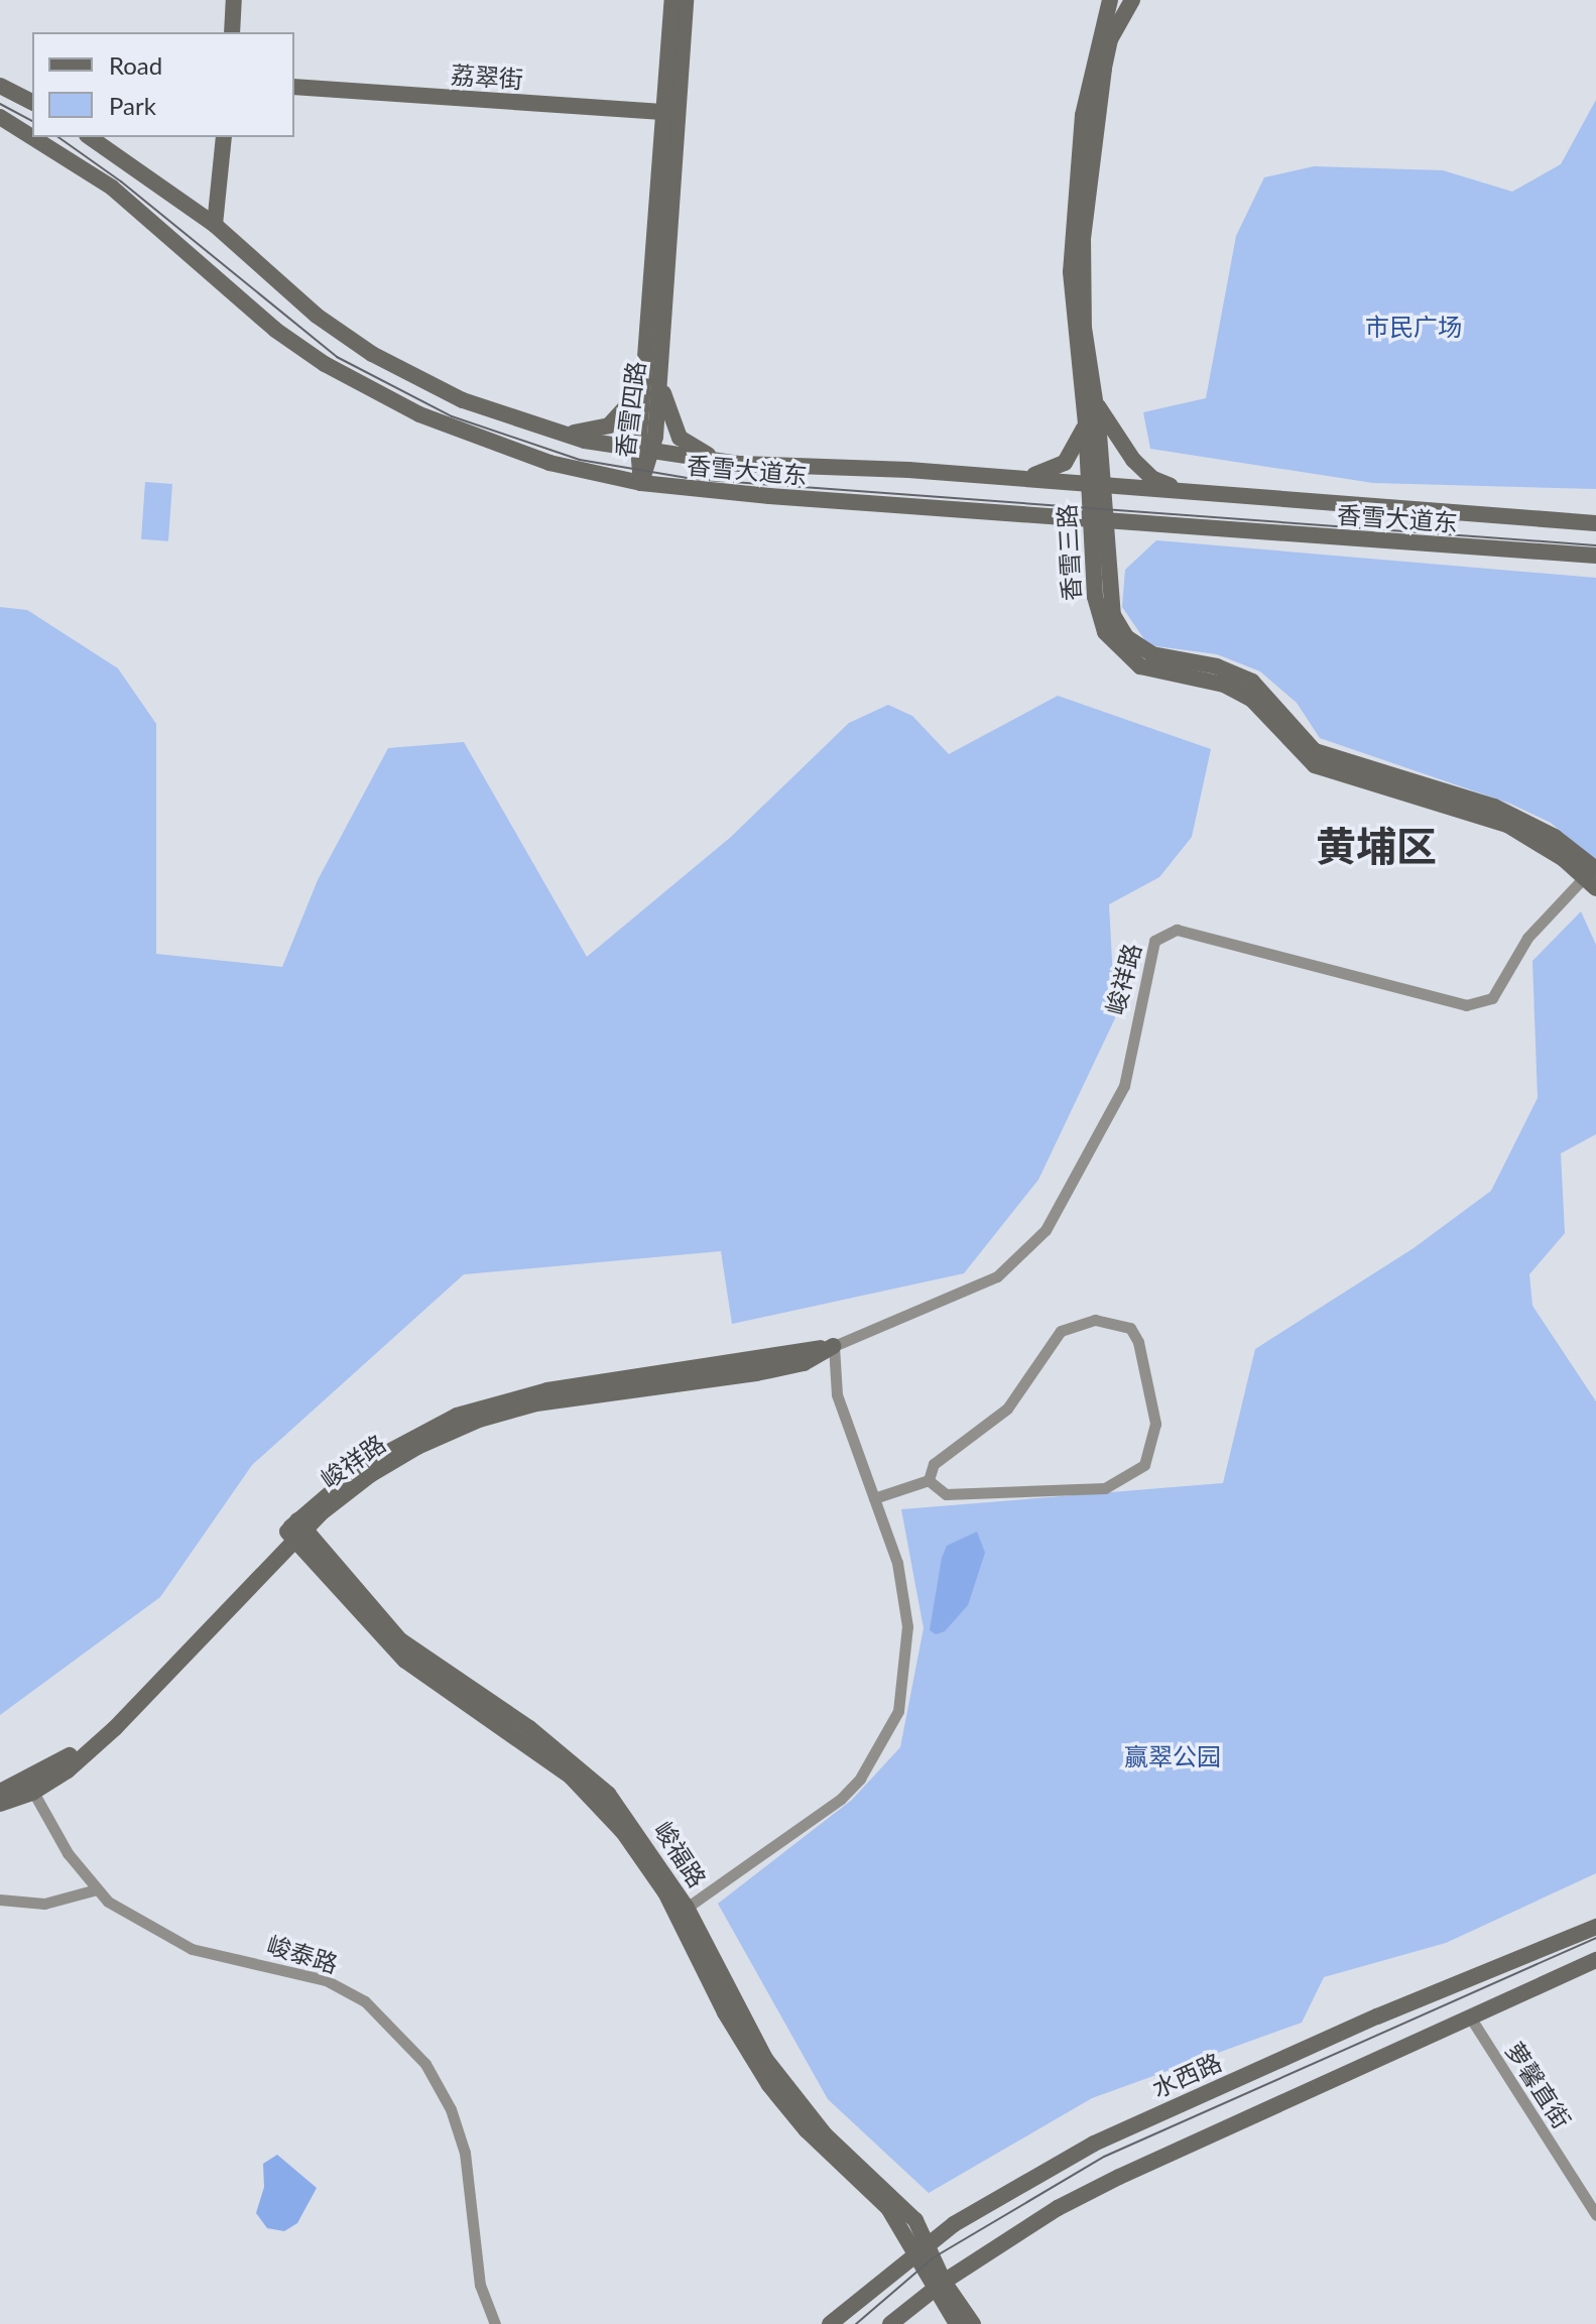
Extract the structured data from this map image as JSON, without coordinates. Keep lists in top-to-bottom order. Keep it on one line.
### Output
{"streets":{"main road":["荔翠街","香雪四路","香雪大道东","香雪三路","峻祥路","峻福路","水西路"],"street":["峻泰路","萝馨直街"]},"crossings":[["荔翠街","香雪四路"],["香雪四路","香雪大道东"],["香雪大道东","香雪三路"],["香雪三路","峻祥路"],["峻祥路","峻福路"],["峻祥路","峻泰路"],["峻福路","水西路"]],"districts":["黄埔区"],"parks":["市民广场","赢翠公园"],"legend":["Road","Park"]}
